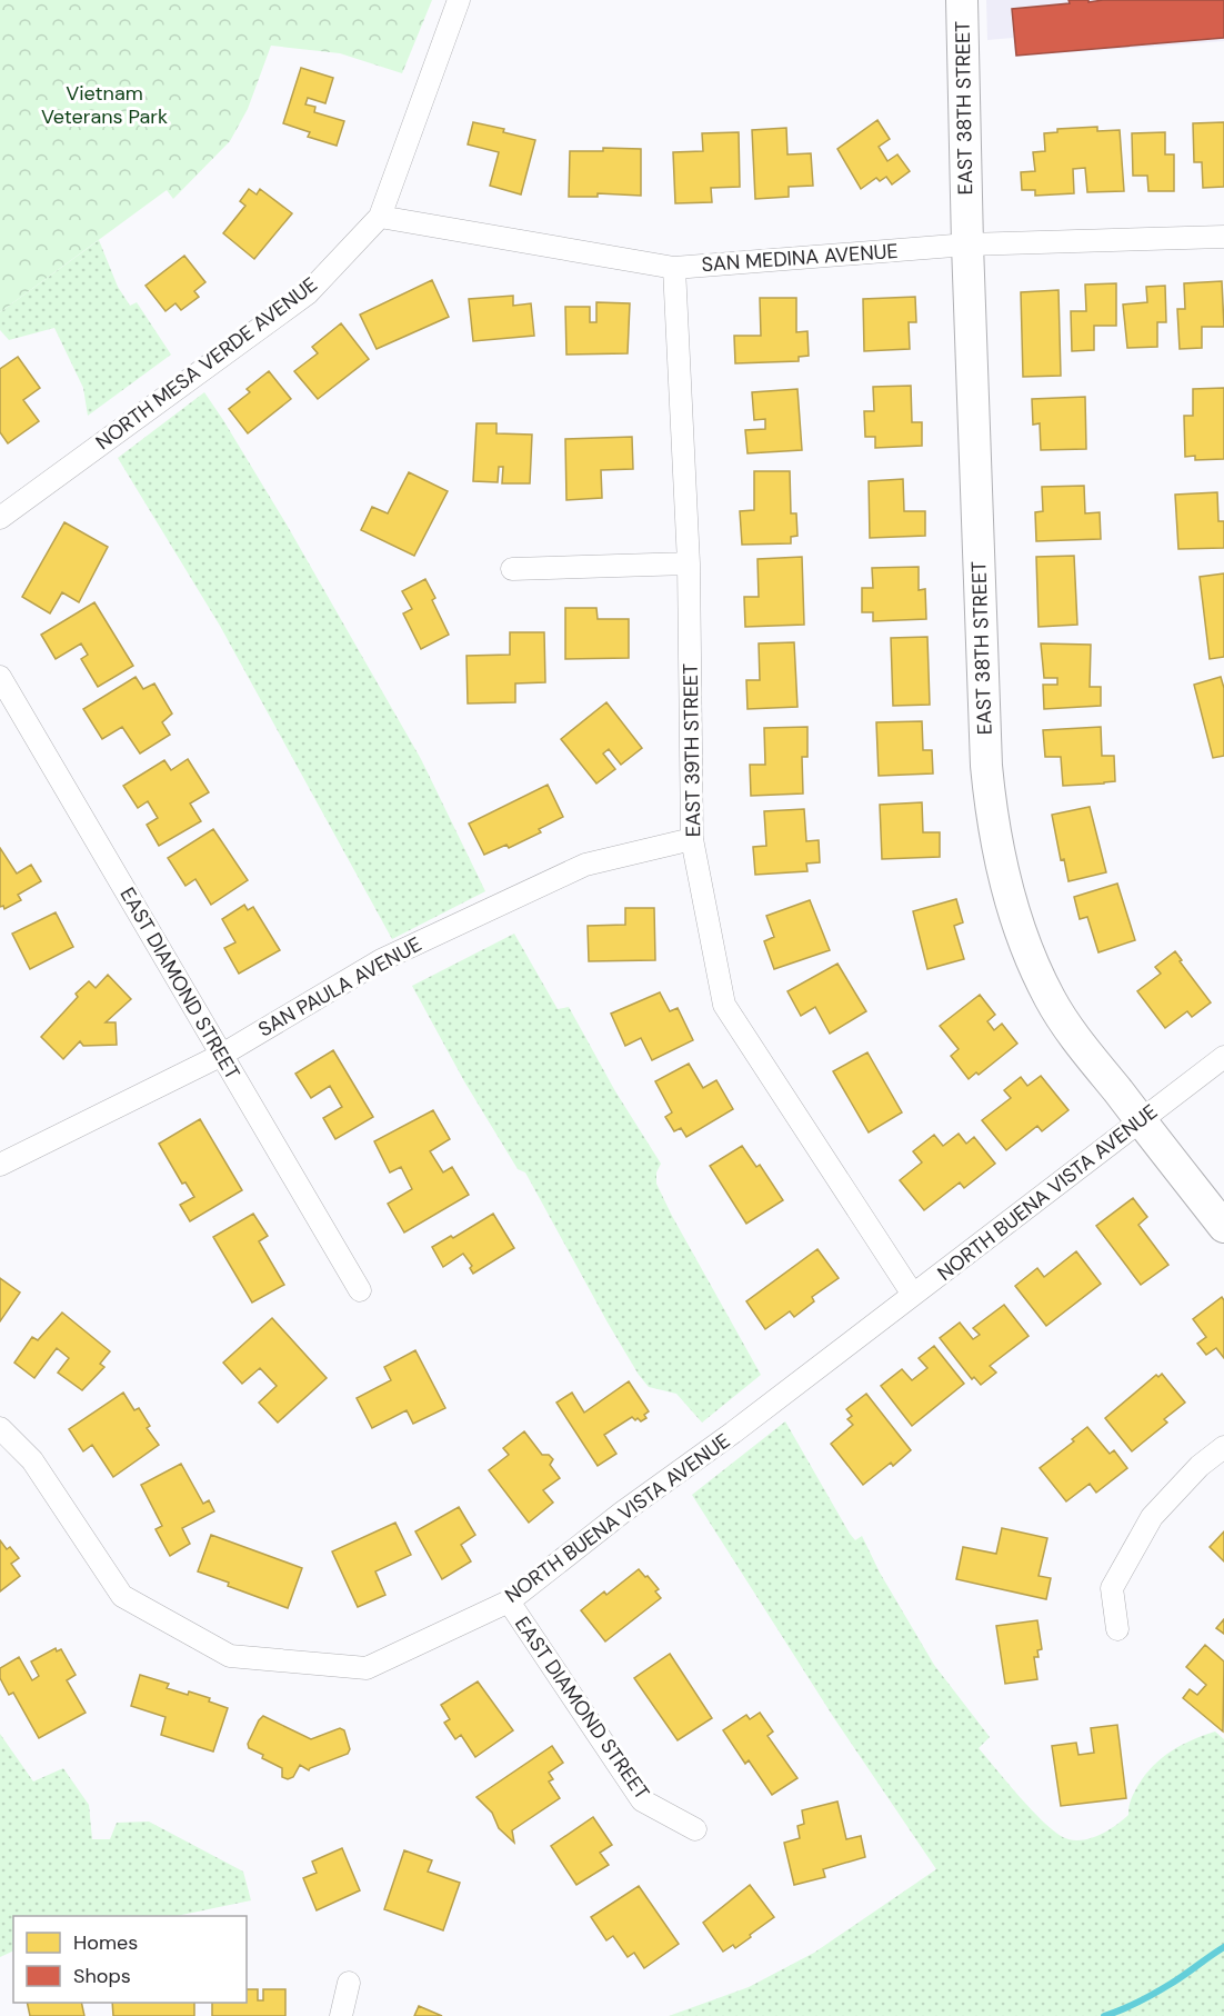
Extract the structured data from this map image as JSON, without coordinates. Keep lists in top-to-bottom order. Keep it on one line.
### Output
{"streets":{"street":["EAST 38TH STREET","SAN MEDINA AVENUE","NORTH MESA VERDE AVENUE","EAST 39TH STREET","EAST DIAMOND STREET","SAN PAULA AVENUE","NORTH BUENA VISTA AVENUE"]},"crossings":[["EAST 38TH STREET","SAN MEDINA AVENUE"],["EAST 38TH STREET","NORTH BUENA VISTA AVENUE"],["SAN MEDINA AVENUE","NORTH MESA VERDE AVENUE"],["SAN MEDINA AVENUE","EAST 39TH STREET"],["EAST 39TH STREET","SAN PAULA AVENUE"],["EAST 39TH STREET","NORTH BUENA VISTA AVENUE"],["EAST DIAMOND STREET","SAN PAULA AVENUE"],["EAST DIAMOND STREET","NORTH BUENA VISTA AVENUE"]],"parks":["Vietnam Veterans Park"],"legend":["Homes","Shops"]}
